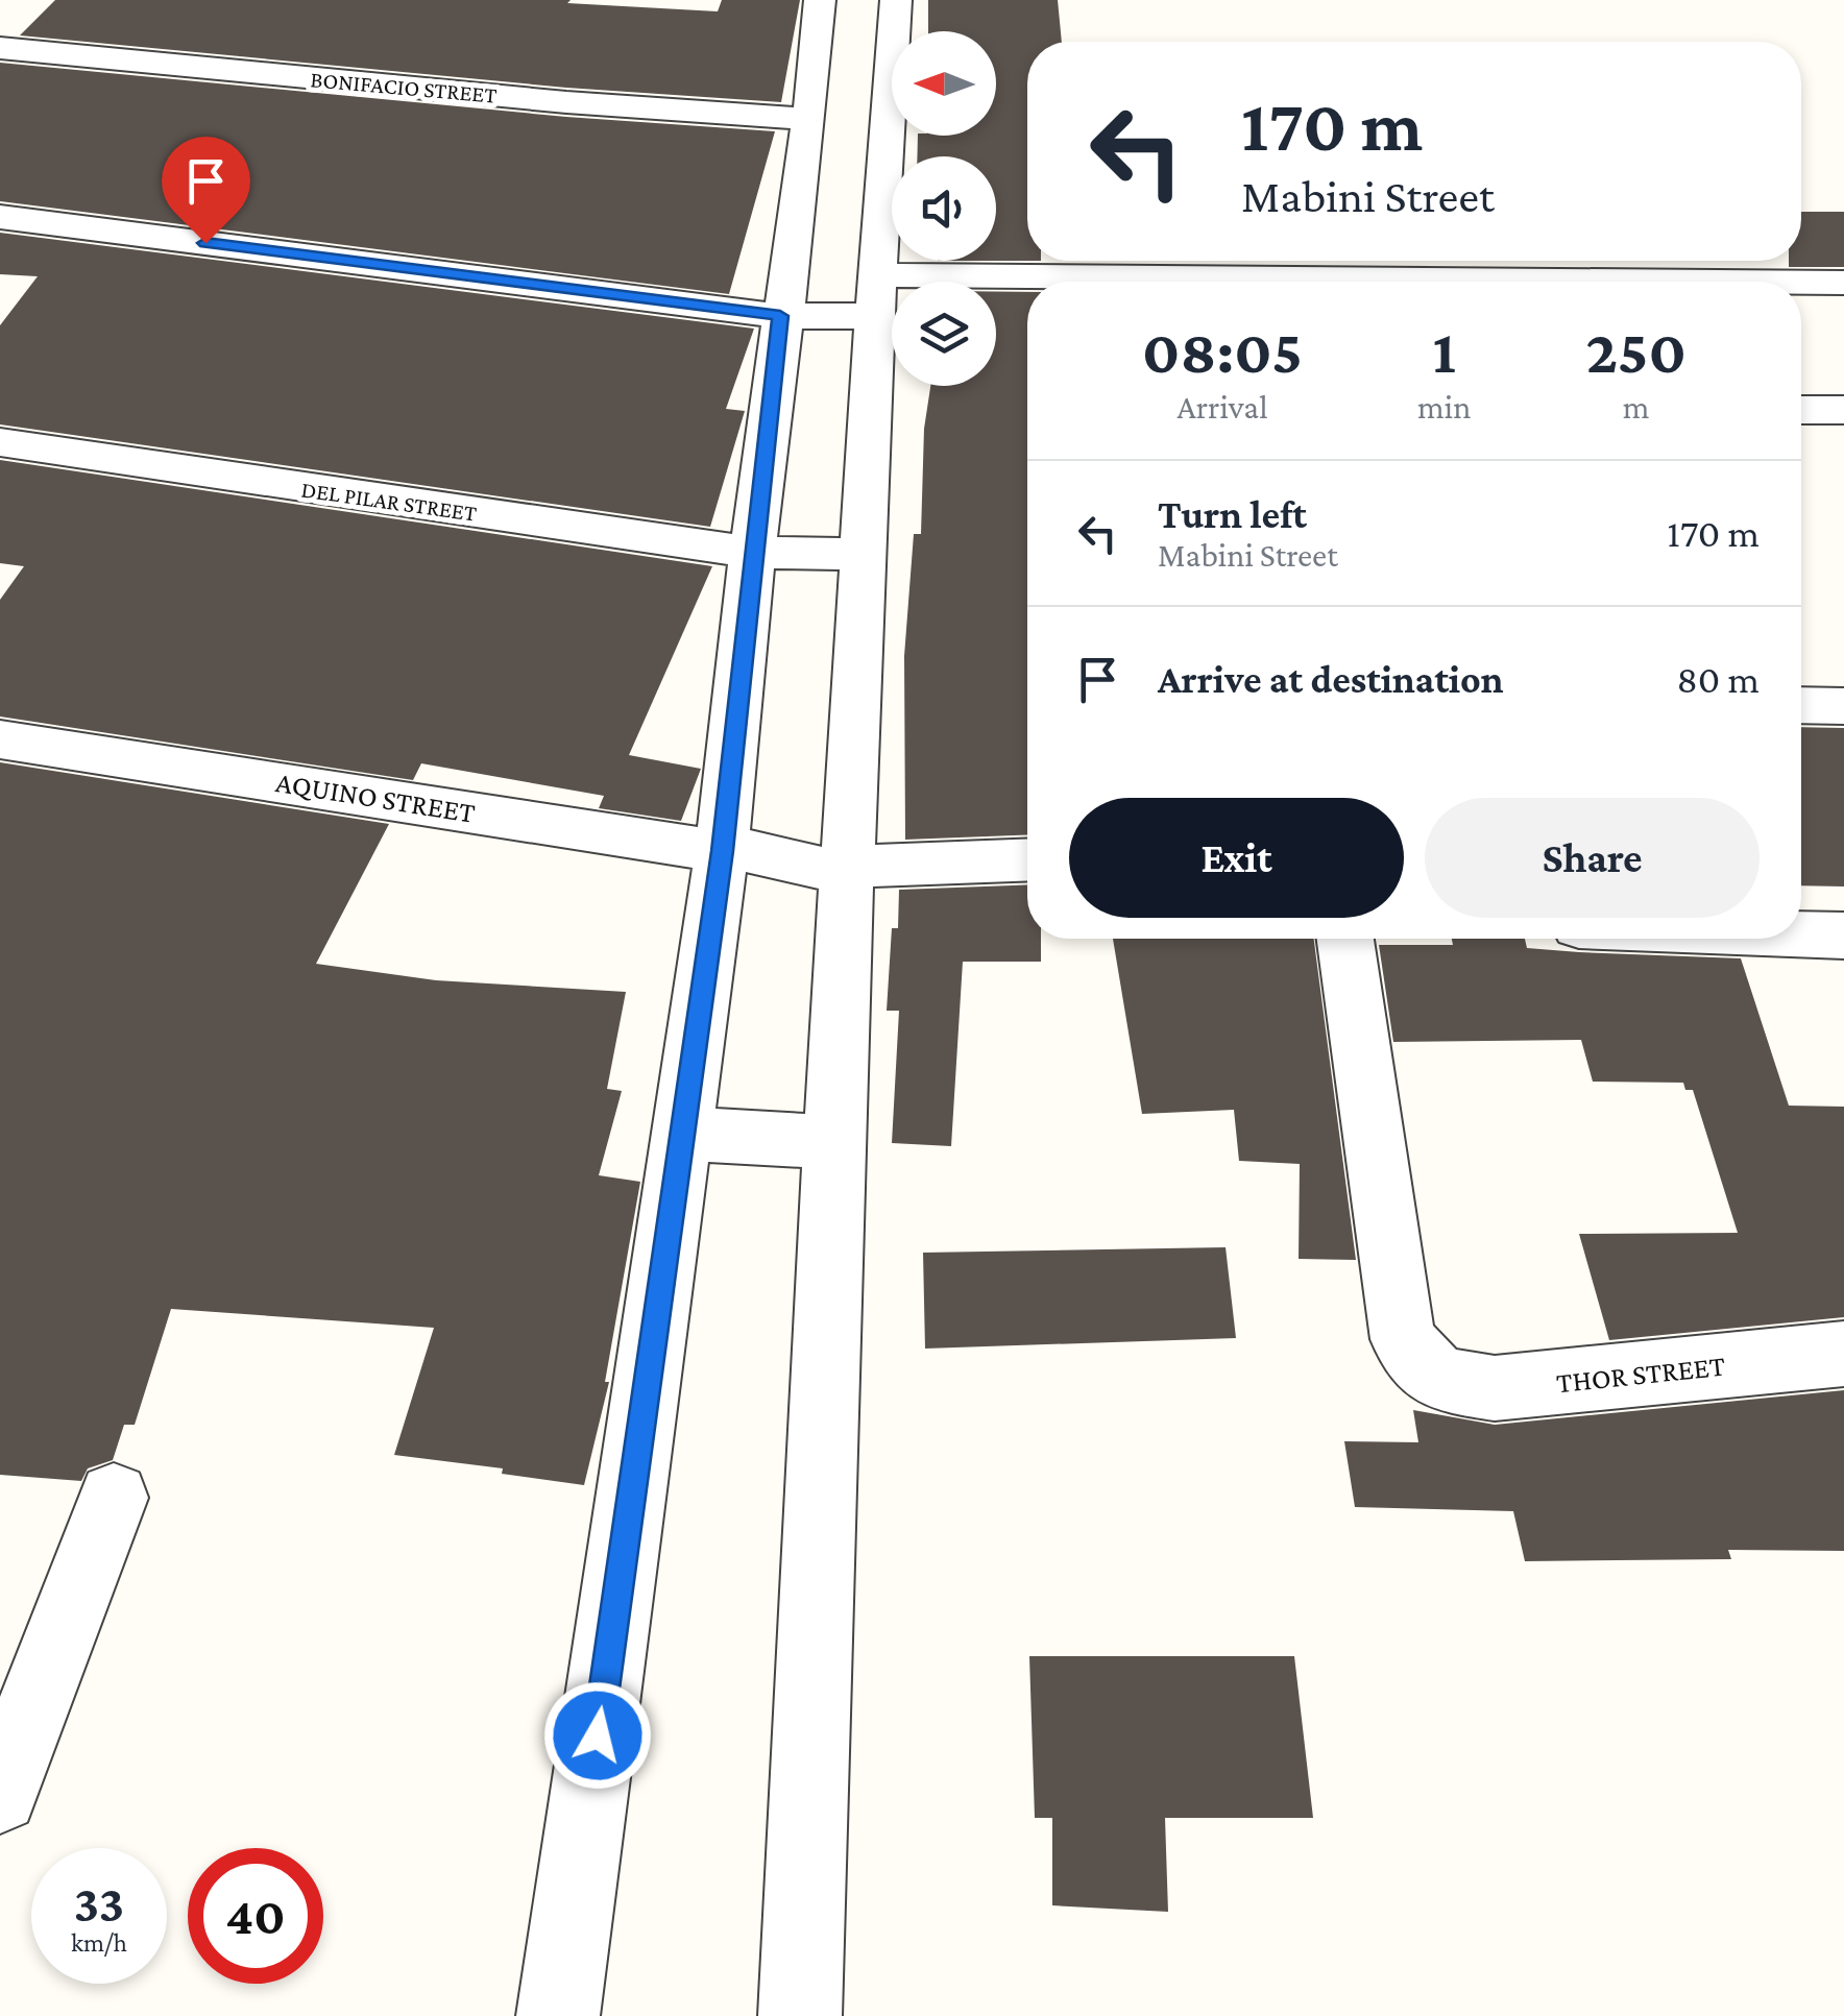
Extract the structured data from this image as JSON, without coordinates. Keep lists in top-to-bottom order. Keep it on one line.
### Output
{"streets":{"street":["BONIFACIO STREET","DEL PILAR STREET","AQUINO STREET","THOR STREET"]},"north":"left","page":{"turn":["170 m","Mabini Street"],"eta":["08:05","Arrival","1","min","250","m"],"list":[{"name":"Turn left","note":"Mabini Street","value":"170 m"},{"name":"Arrive at destination","value":"80 m"}],"buttons":["Exit","Share"],"speed":"33 km/h","limit":"40"}}
